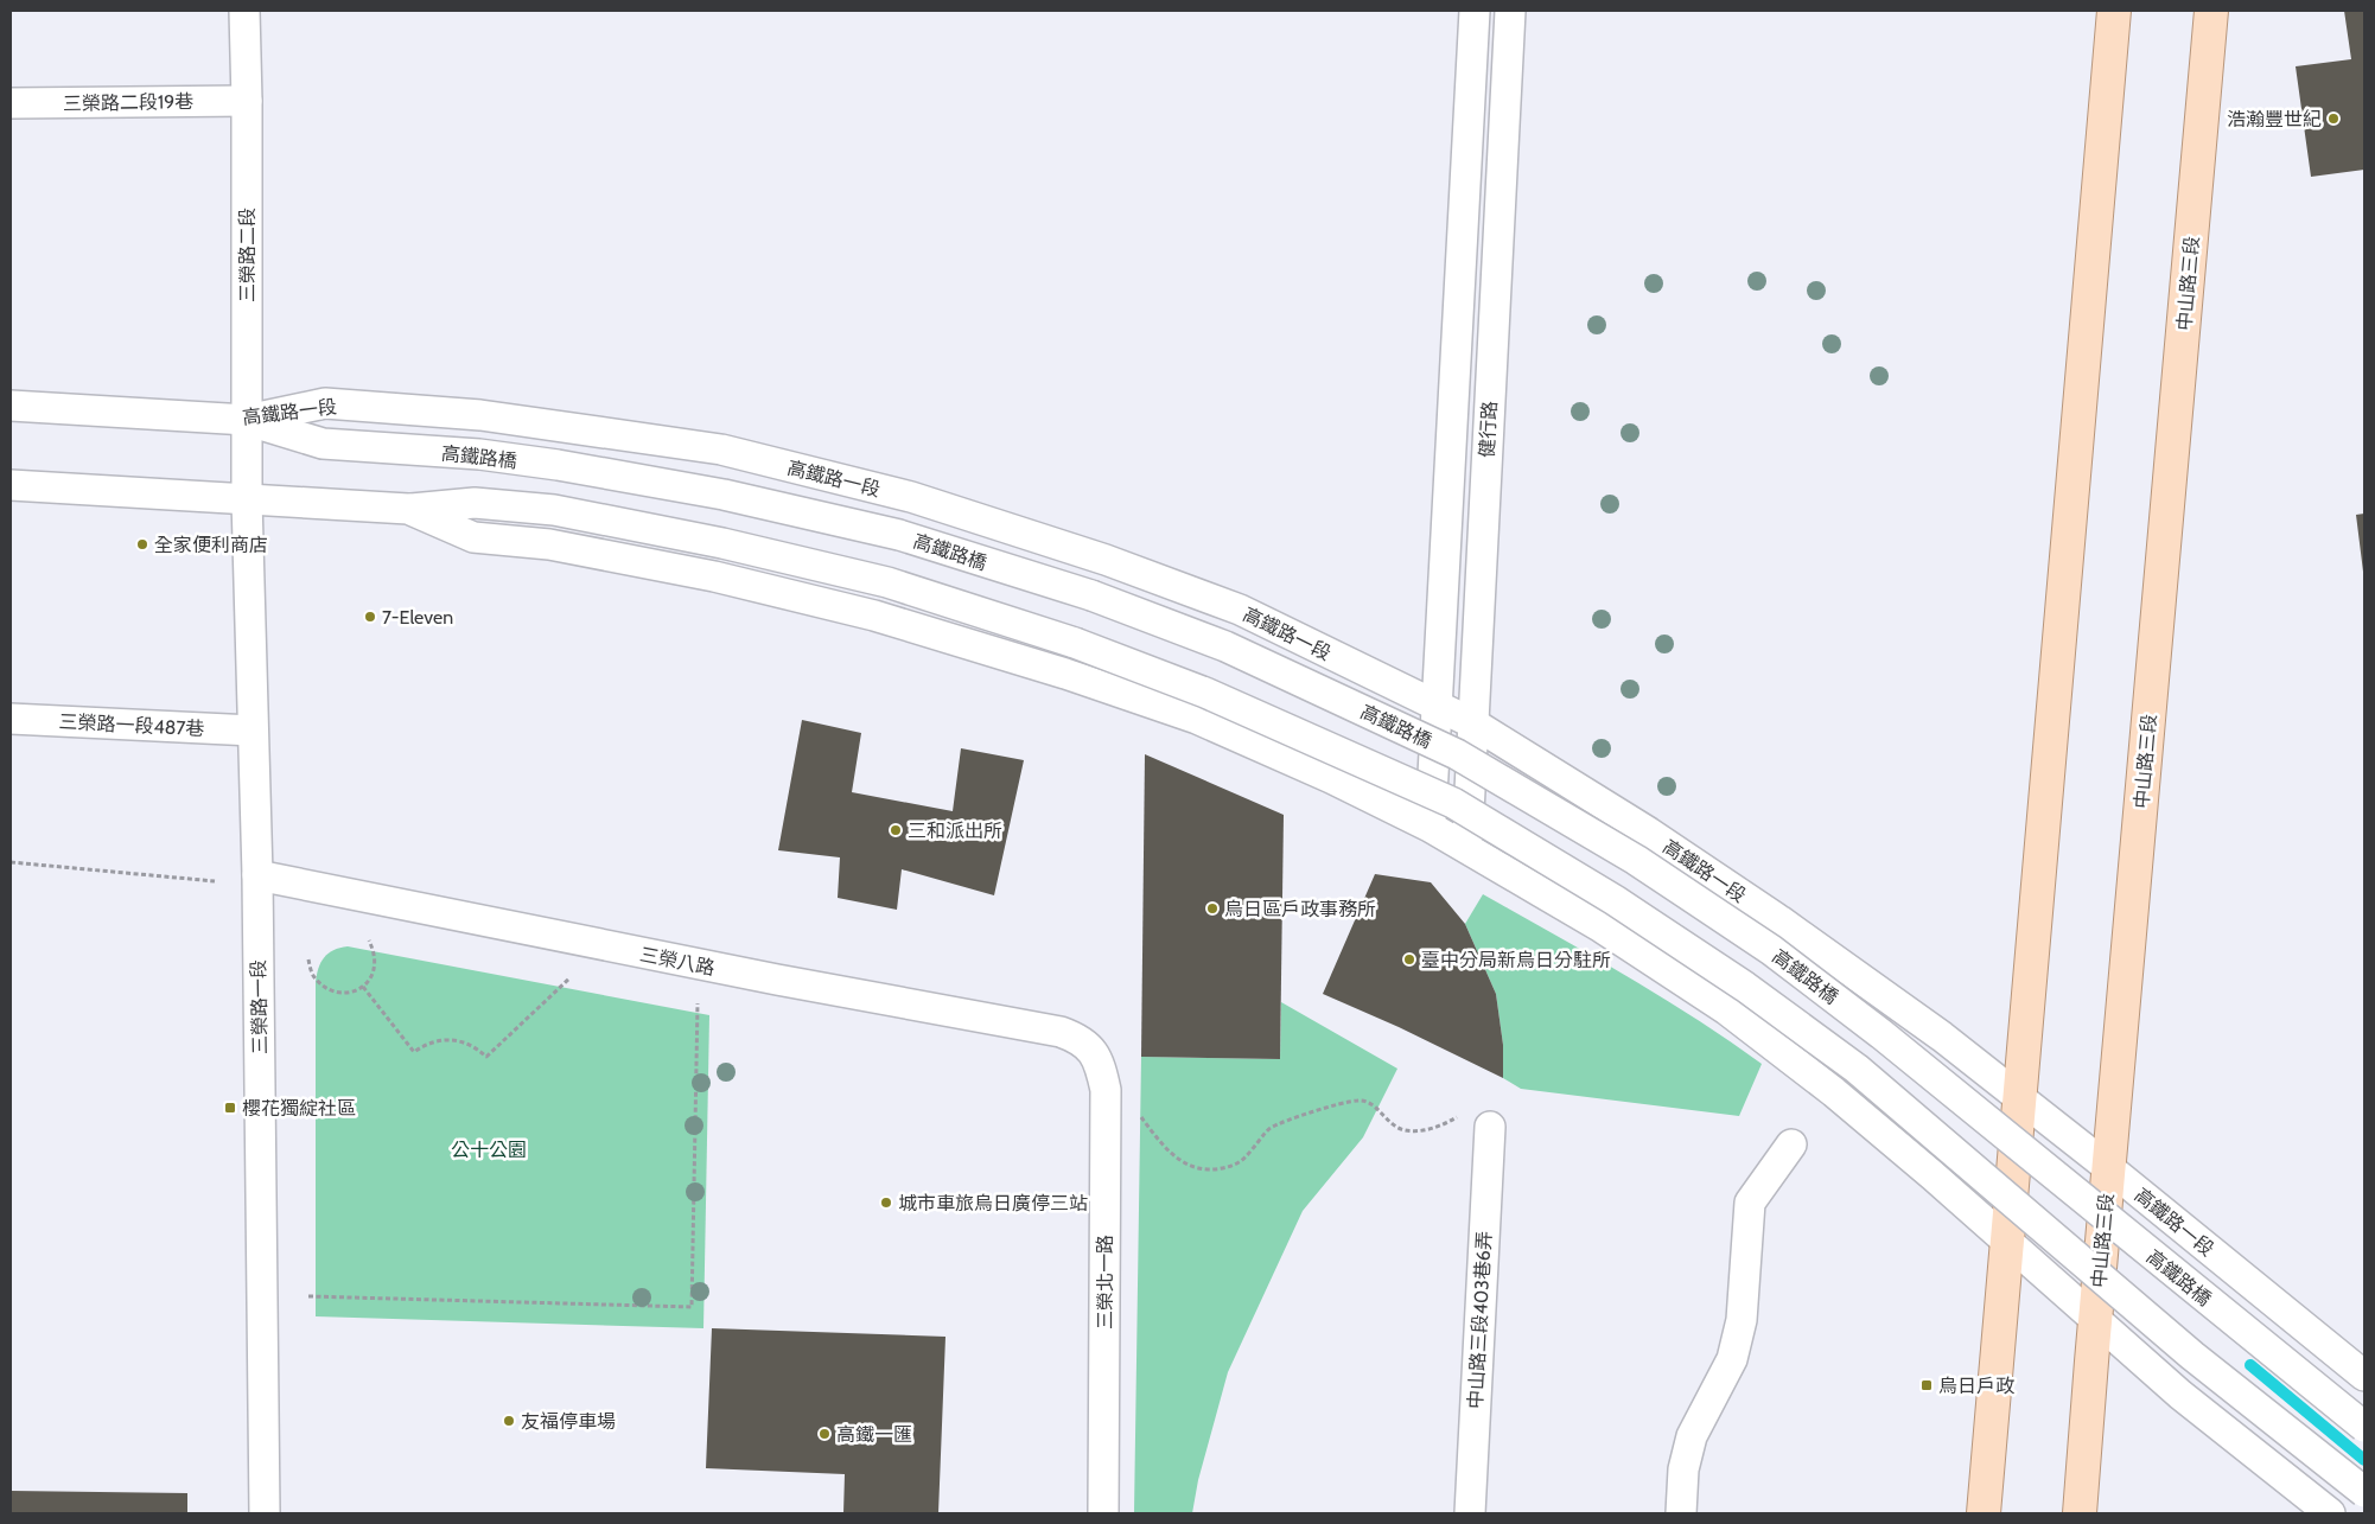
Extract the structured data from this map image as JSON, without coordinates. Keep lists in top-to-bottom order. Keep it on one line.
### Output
{"streets":{"main road":["中山路三段"],"street":["三榮路二段19巷","三榮路二段","高鐵路一段","健行路","高鐵路橋","三榮路一段487巷","三榮八路","三榮路一段","三榮北一路","中山路三段403巷6弄"]},"crossings":[["三榮路二段19巷","三榮路二段"],["三榮路二段","高鐵路一段"],["三榮路二段","高鐵路橋"],["三榮路二段","三榮路一段"],["中山路三段","高鐵路一段"],["高鐵路一段","健行路"],["高鐵路一段","高鐵路橋"],["三榮路一段487巷","三榮路一段"],["三榮八路","三榮路一段"],["三榮八路","三榮北一路"]],"parks":["公十公園"],"places":{"other":["浩瀚豐世紀","全家便利商店","7-Eleven","三和派出所","烏日區戶政事務所","臺中分局新烏日分駐所","城市車旅烏日廣停三站","友福停車場","高鐵一匯"],"transit":["櫻花獨綻社區","烏日戶政"]}}
